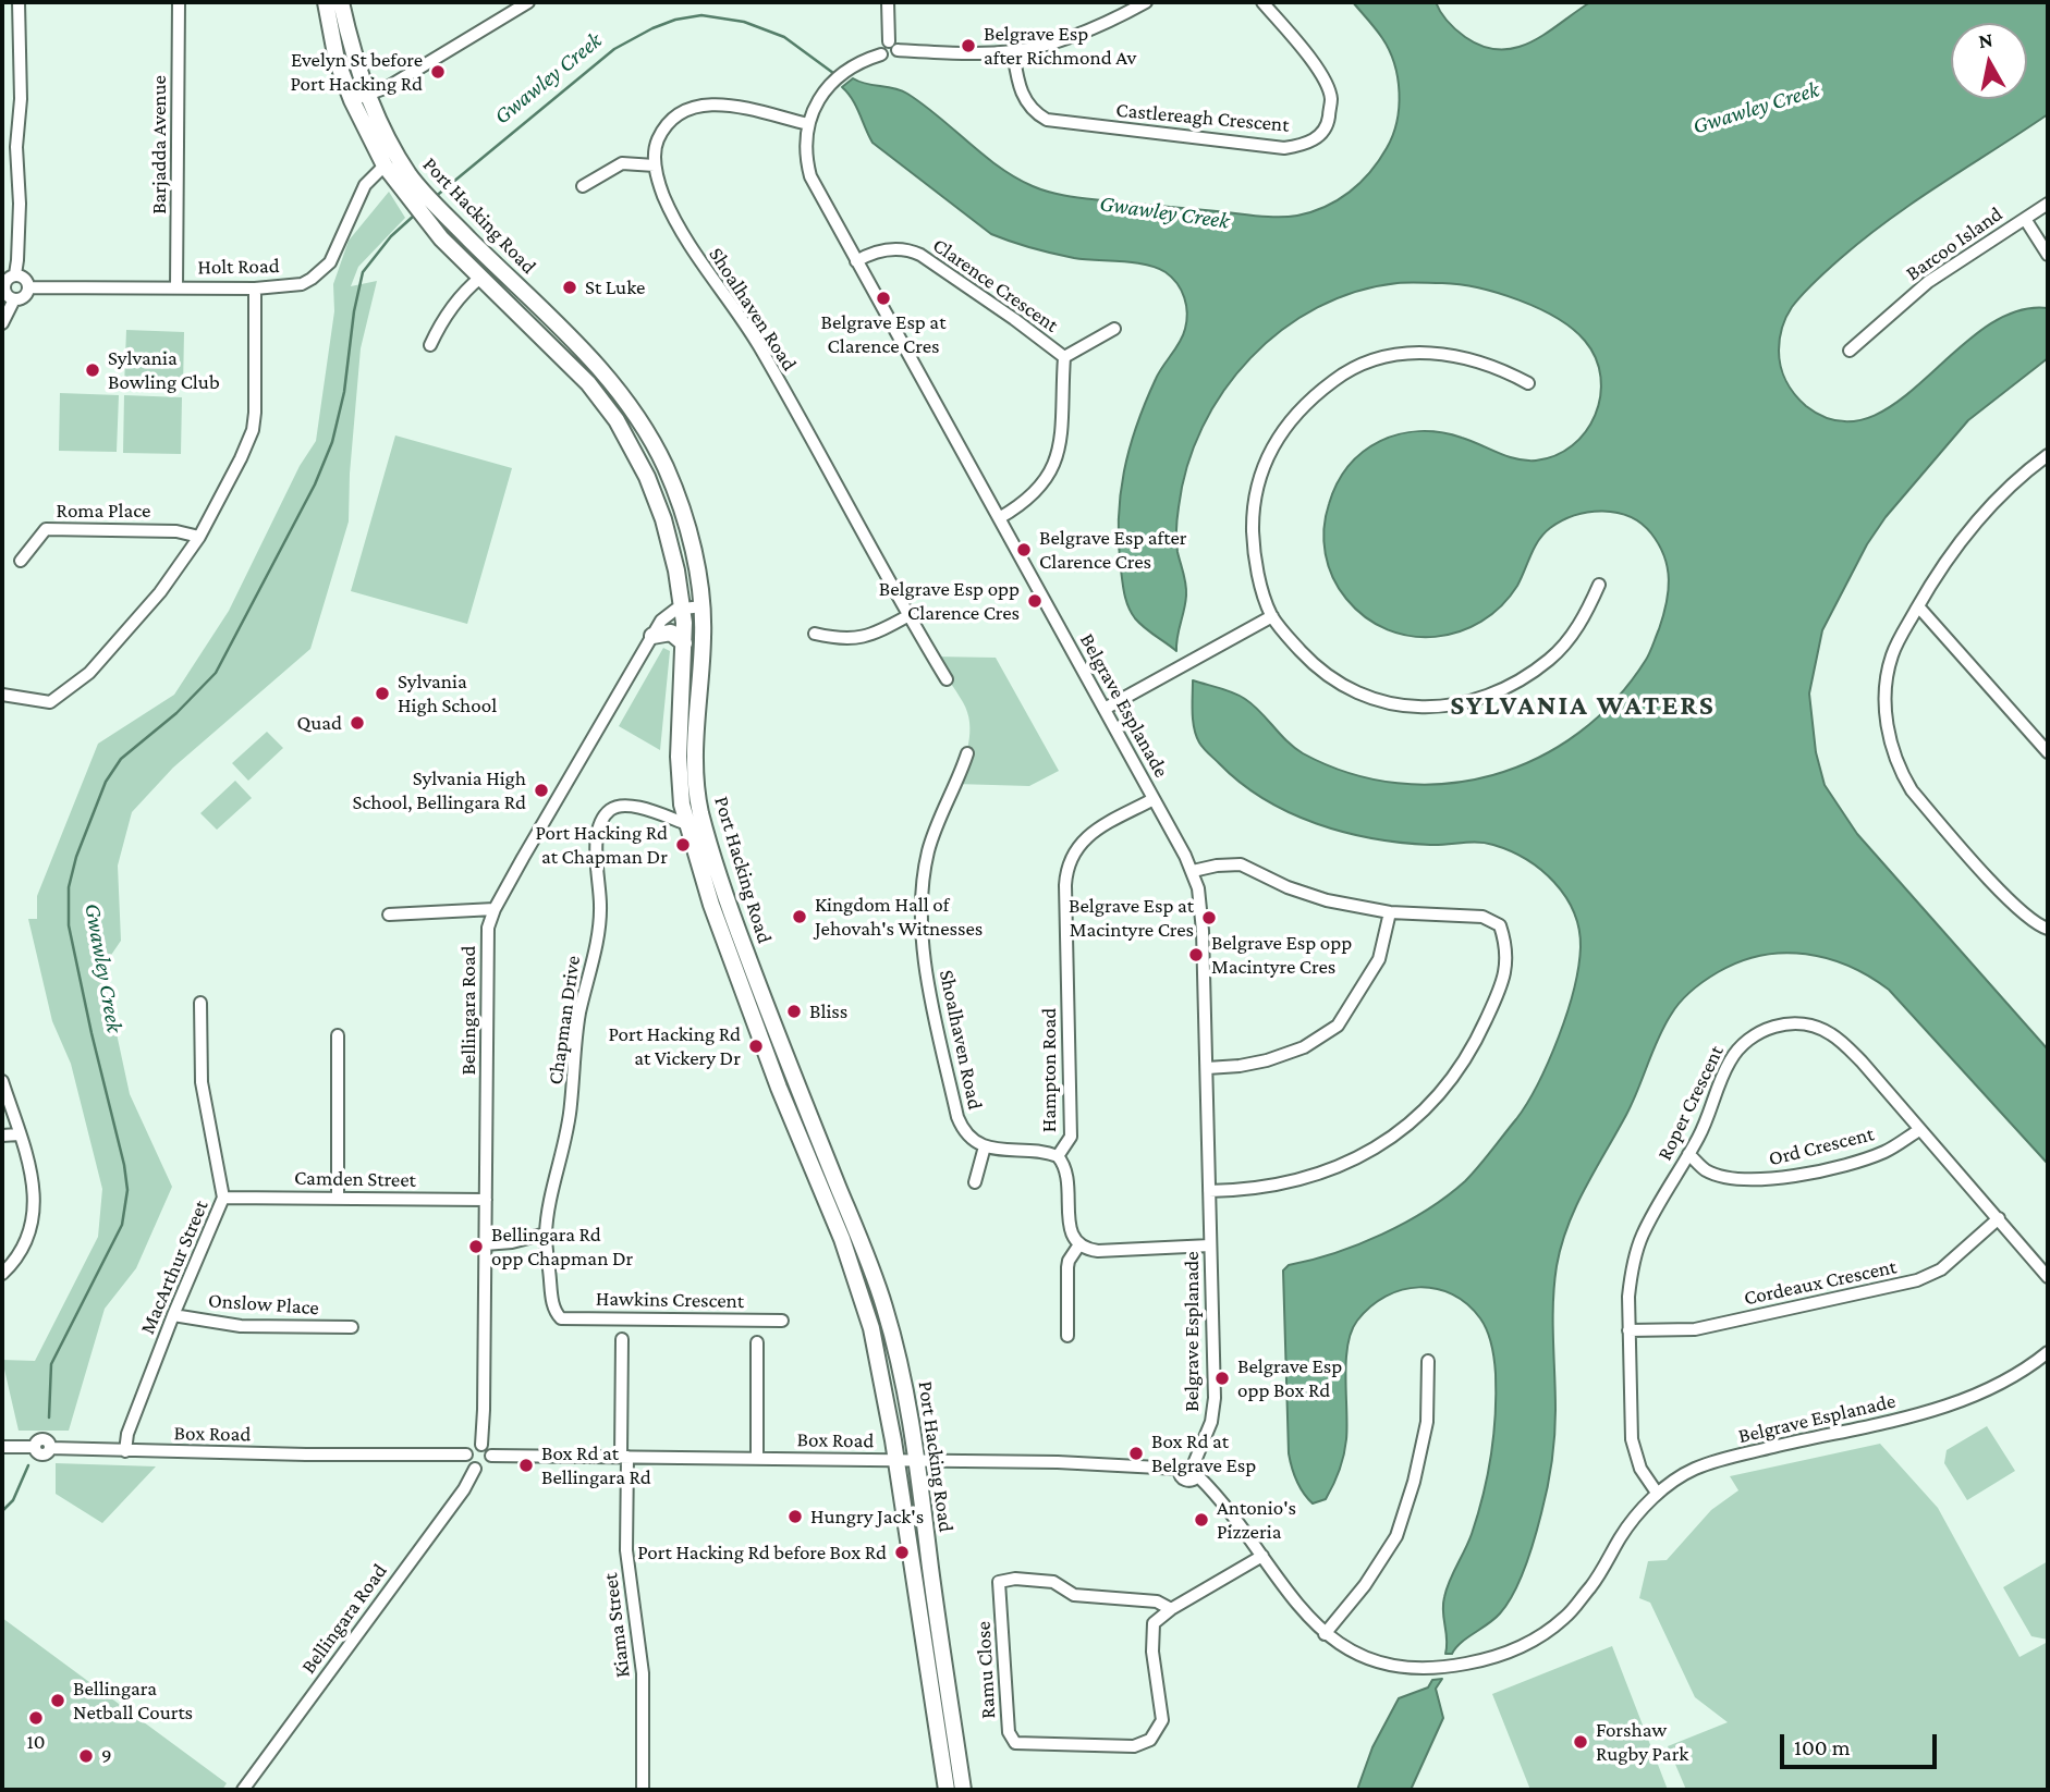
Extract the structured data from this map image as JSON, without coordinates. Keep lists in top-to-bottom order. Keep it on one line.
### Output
{"streets":{"main road":["Port Hacking Road"],"street":["Castlereagh Crescent","Barjadda Avenue","Barcoo Island","Holt Road","Clarence Crescent","Shoalhaven Road","Roma Place","Belgrave Esplanade","Bellingara Road","Chapman Drive","Hampton Road","Roper Crescent","Ord Crescent","Camden Street","MacArthur Street","Cordeaux Crescent","Hawkins Crescent","Onslow Place","Box Road","Kiama Street","Ramu Close"]},"crossings":[["Barjadda Avenue","Holt Road"],["Port Hacking Road","Holt Road"],["Port Hacking Road","Bellingara Road"],["Port Hacking Road","Chapman Drive"],["Port Hacking Road","Box Road"],["Clarence Crescent","Belgrave Esplanade"],["Belgrave Esplanade","Hampton Road"],["Belgrave Esplanade","Roper Crescent"],["Belgrave Esplanade","Box Road"],["Belgrave Esplanade","Ramu Close"],["Bellingara Road","Camden Street"],["Bellingara Road","Box Road"],["Chapman Drive","Hawkins Crescent"],["Roper Crescent","Ord Crescent"],["Roper Crescent","Cordeaux Crescent"],["Camden Street","MacArthur Street"],["MacArthur Street","Onslow Place"],["MacArthur Street","Box Road"],["Box Road","Kiama Street"]],"districts":["SYLVANIA WATERS"],"water":["Gwawley Creek"],"places":["Belgrave Esp after Richmond Av","Evelyn St before Port Hacking Rd","St Luke","Belgrave Esp at Clarence Cres","Sylvania Bowling Club","Belgrave Esp after Clarence Cres","Belgrave Esp opp Clarence Cres","Sylvania High School","Quad","Sylvania High School, Bellingara Rd","Port Hacking Rd at Chapman Dr","Kingdom Hall of Jehovah's Witnesses","Belgrave Esp at Macintyre Cres","Belgrave Esp opp Macintyre Cres","Bliss","Port Hacking Rd at Vickery Dr","Bellingara Rd opp Chapman Dr","Belgrave Esp opp Box Rd","Box Rd at Belgrave Esp","Box Rd at Bellingara Rd","Hungry Jack's","Antonio's Pizzeria","Port Hacking Rd before Box Rd","Bellingara Netball Courts","10","Forshaw Rugby Park","9"],"scale_bar":"100 m","north":"top"}
